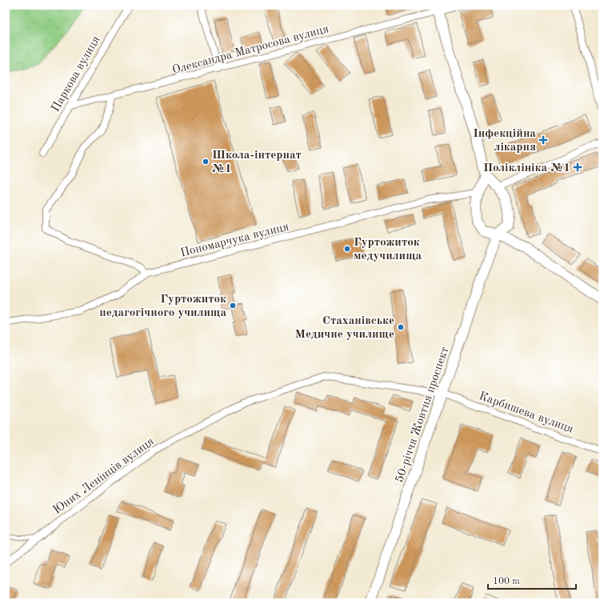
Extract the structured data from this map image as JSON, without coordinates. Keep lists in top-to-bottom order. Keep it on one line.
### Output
{"streets":{"street":["Олександра Матросова вулиця","Паркова вулиця","Пономарчука вулиця","Карбишева вулиця","50-річчя Жовтня проспект","Юних Ленінців вулиця"]},"crossings":[["Олександра Матросова вулиця","Паркова вулиця"],["Карбишева вулиця","50-річчя Жовтня проспект"],["Карбишева вулиця","Юних Ленінців вулиця"],["50-річчя Жовтня проспект","Юних Ленінців вулиця"]],"places":{"health":["Інфекційна лікарня","Поліклініка №1"],"other":["Школа-інтернат №1","Гуртожиток медучилища","Гуртожиток педагогічного училища","Стаханівське Медичне училище"]},"scale_bar":"100 m"}
